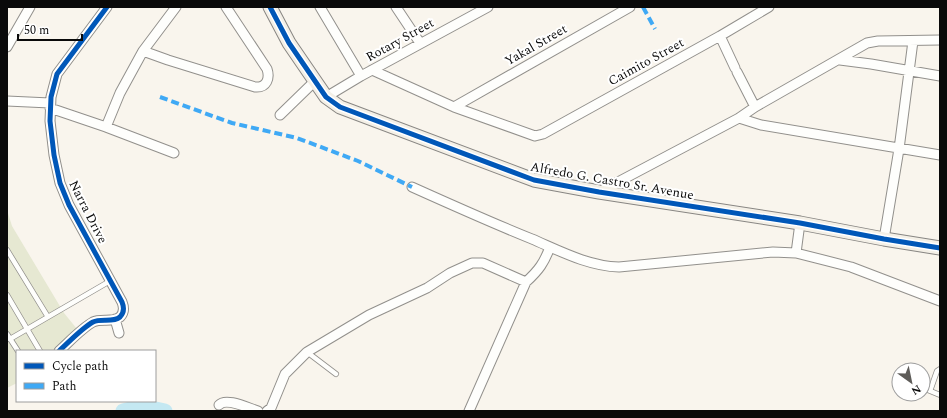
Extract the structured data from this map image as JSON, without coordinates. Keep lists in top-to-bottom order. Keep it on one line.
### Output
{"streets":{"street":["Rotary Street","Yakal Street","Caimito Street","Alfredo G. Castro Sr. Avenue","Narra Drive"]},"crossings":[["Rotary Street","Alfredo G. Castro Sr. Avenue"],["Yakal Street","Caimito Street"]],"legend":["Cycle path","Path"],"scale_bar":"50 m","north":"bottom right"}
